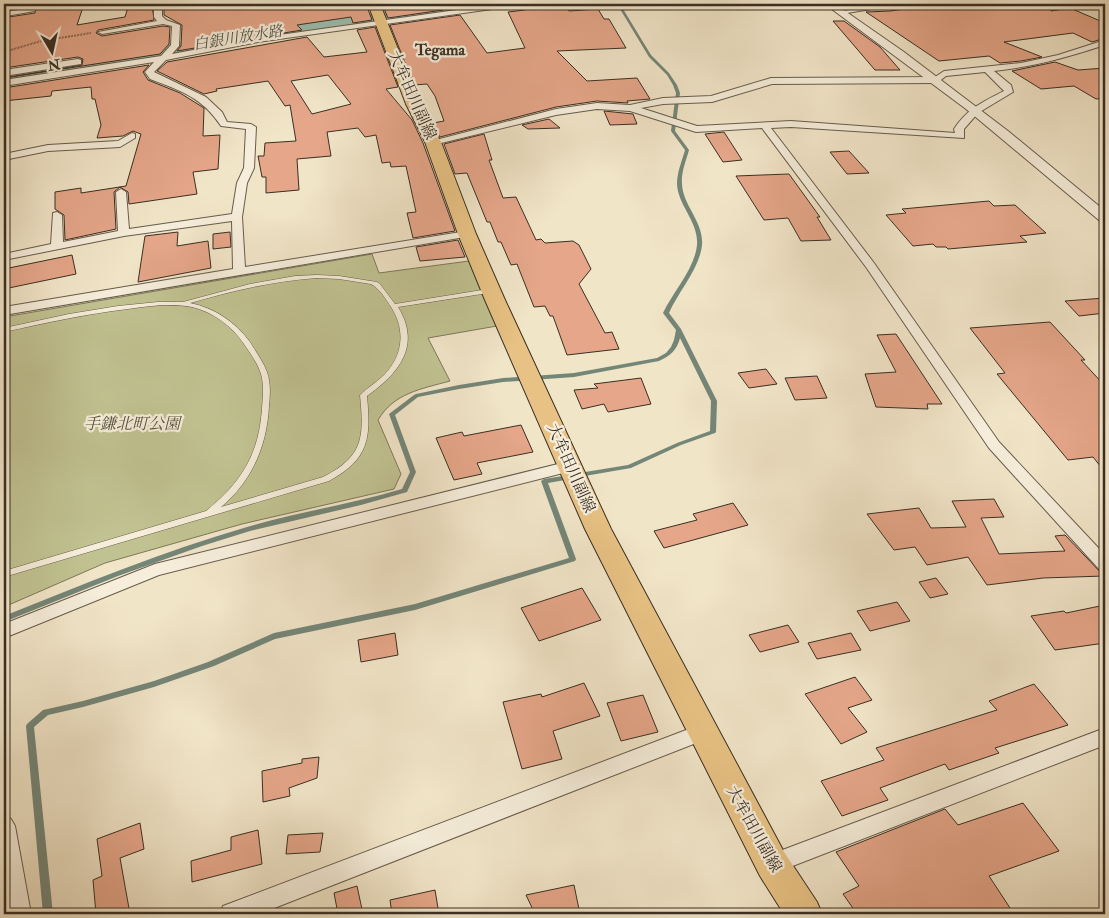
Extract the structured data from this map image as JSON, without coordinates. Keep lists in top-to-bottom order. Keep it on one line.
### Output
{"streets":{"main road":["大牟田川副線"]},"districts":["Tegama"],"water":["白銀川放水路"],"parks":["手鎌北町公園"],"north":"bottom"}
